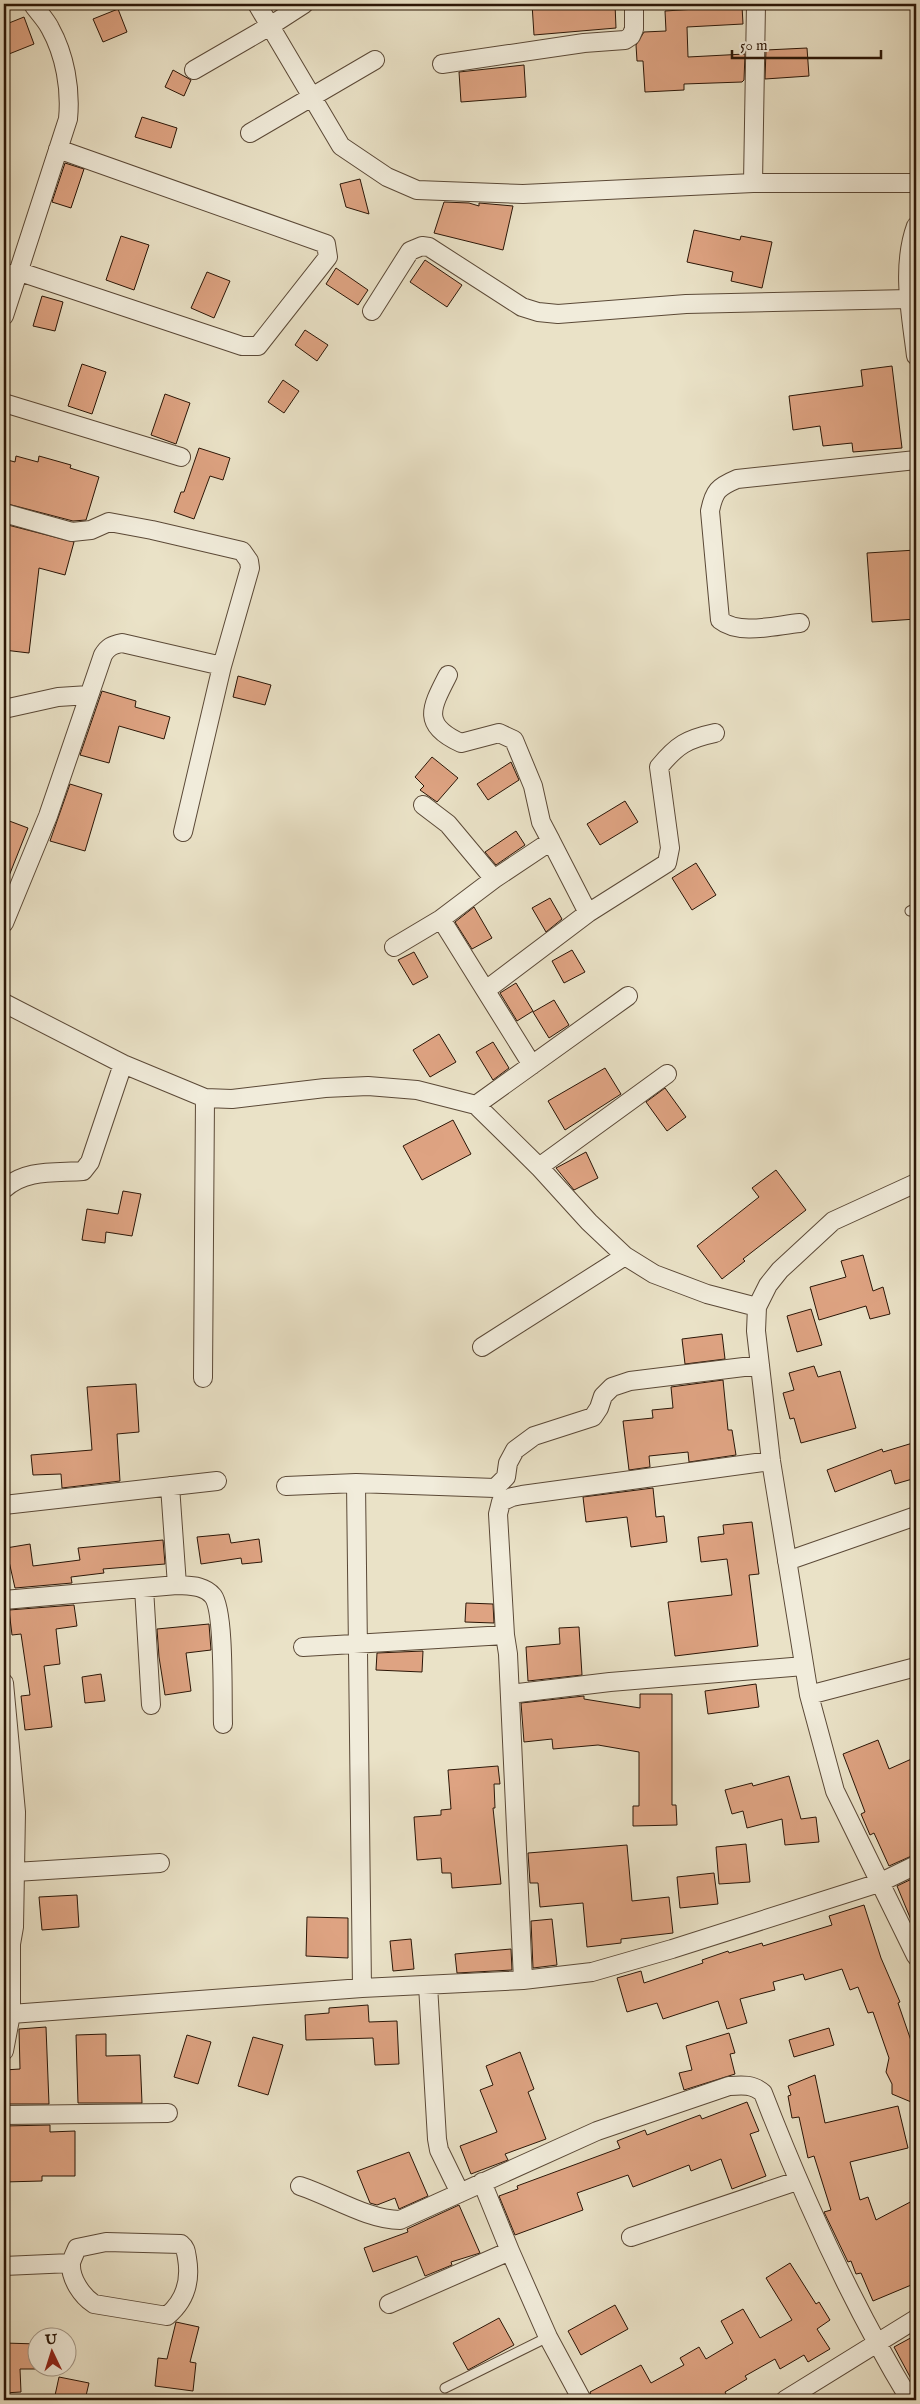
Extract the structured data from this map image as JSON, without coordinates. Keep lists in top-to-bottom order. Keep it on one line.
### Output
{"scale_bar":"50 m","north":"top"}
